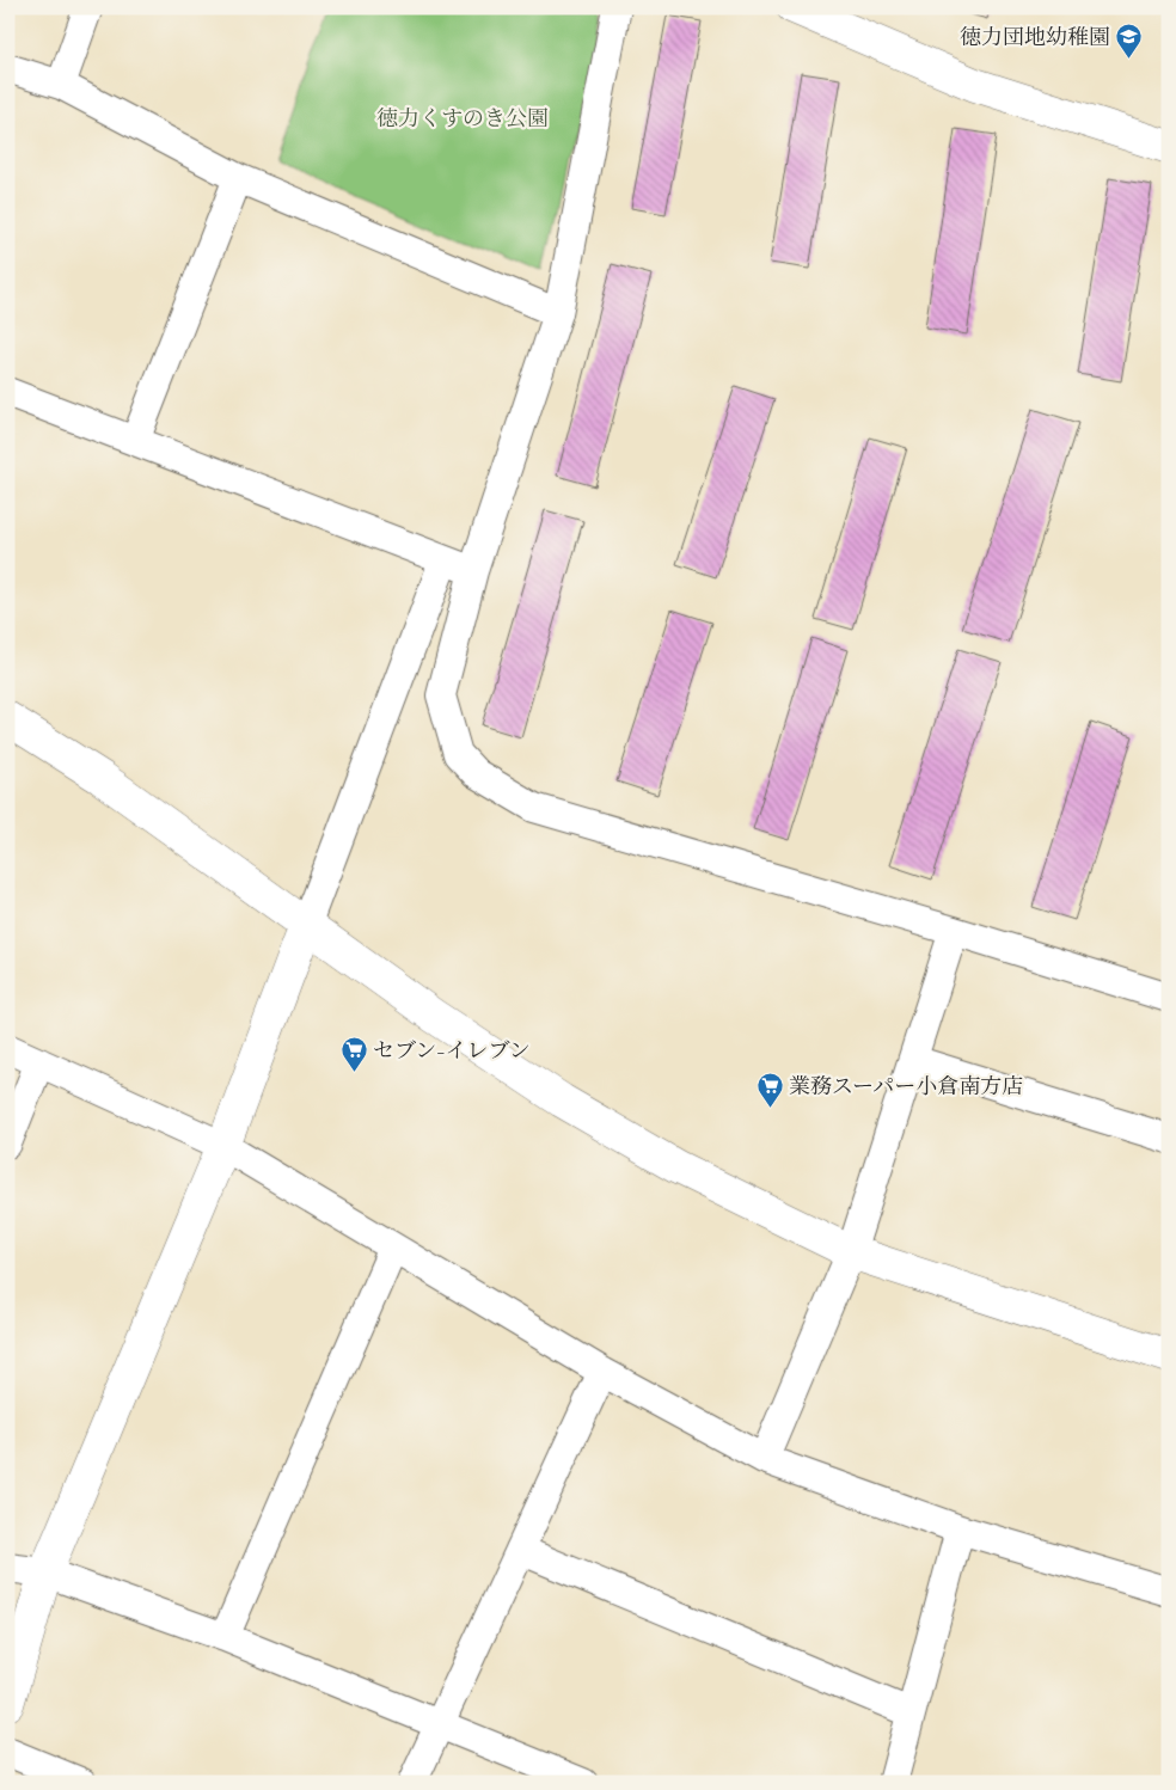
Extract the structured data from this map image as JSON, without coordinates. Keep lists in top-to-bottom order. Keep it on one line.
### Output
{"parks":["徳力くすのき公園"],"places":{"school or university":["徳力団地幼稚園"],"supermarket":["セブン-イレブン","業務スーパー小倉南方店"]}}
